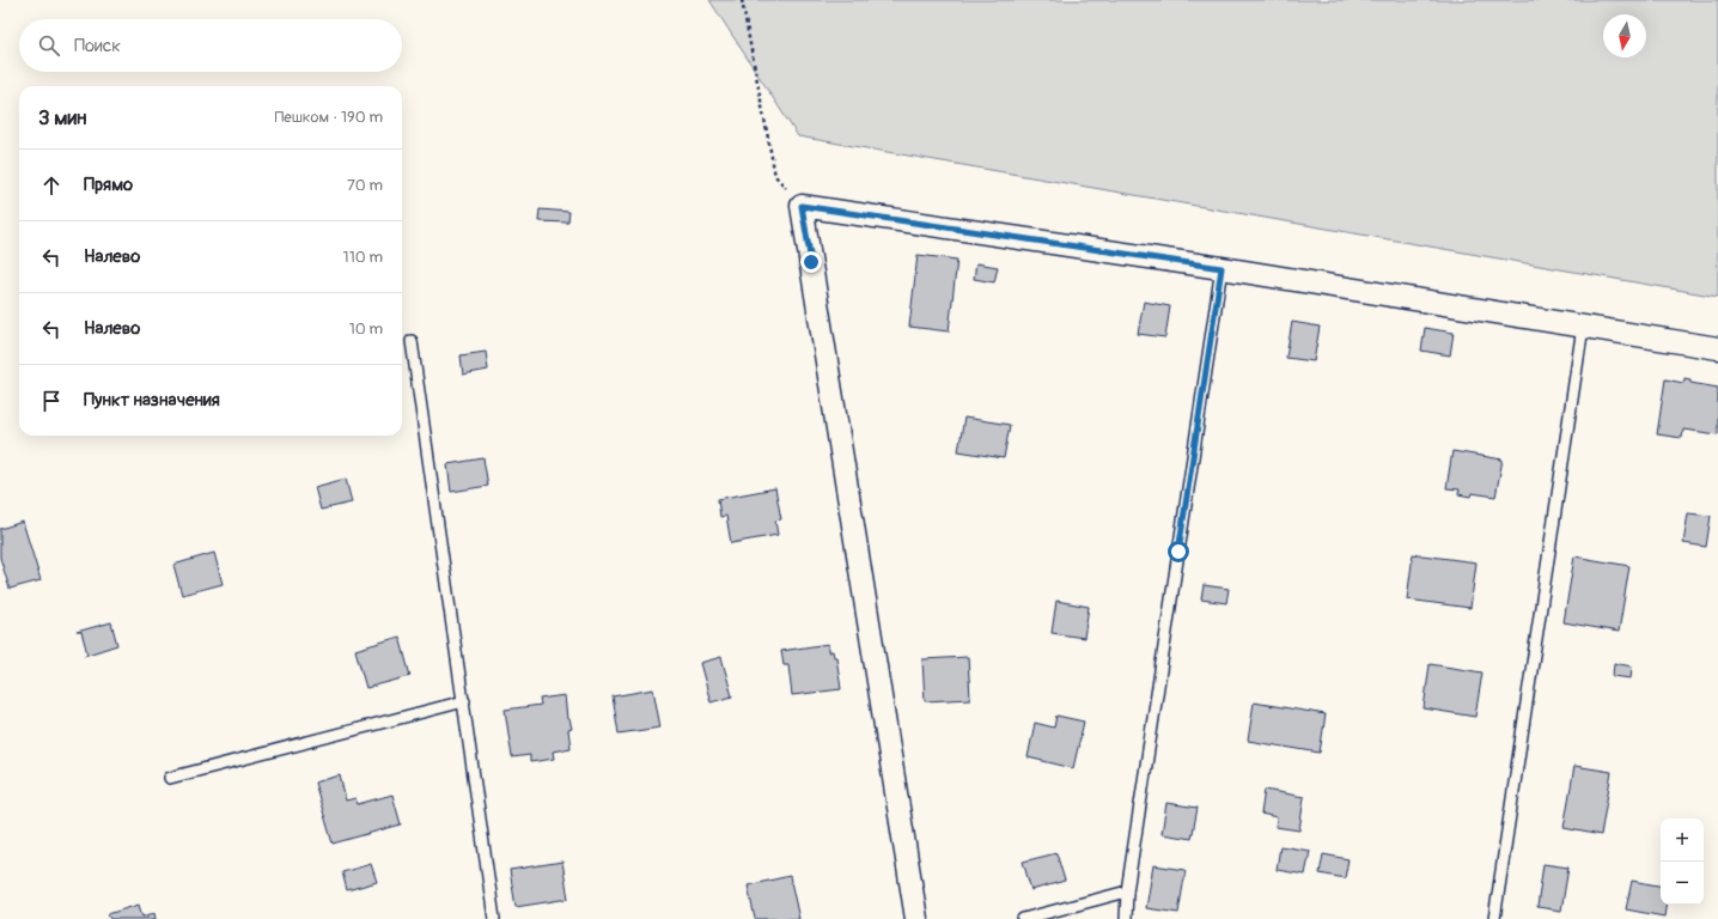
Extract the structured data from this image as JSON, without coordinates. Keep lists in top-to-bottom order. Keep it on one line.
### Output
{"north":"bottom","page":{"search":"Поиск","heading":["3 мин","Пешком · 190 m"],"list":[["Прямо","70 m"],["Налево","110 m"],["Налево","10 m"],"Пункт назначения"],"map_buttons":["+","−"]}}
